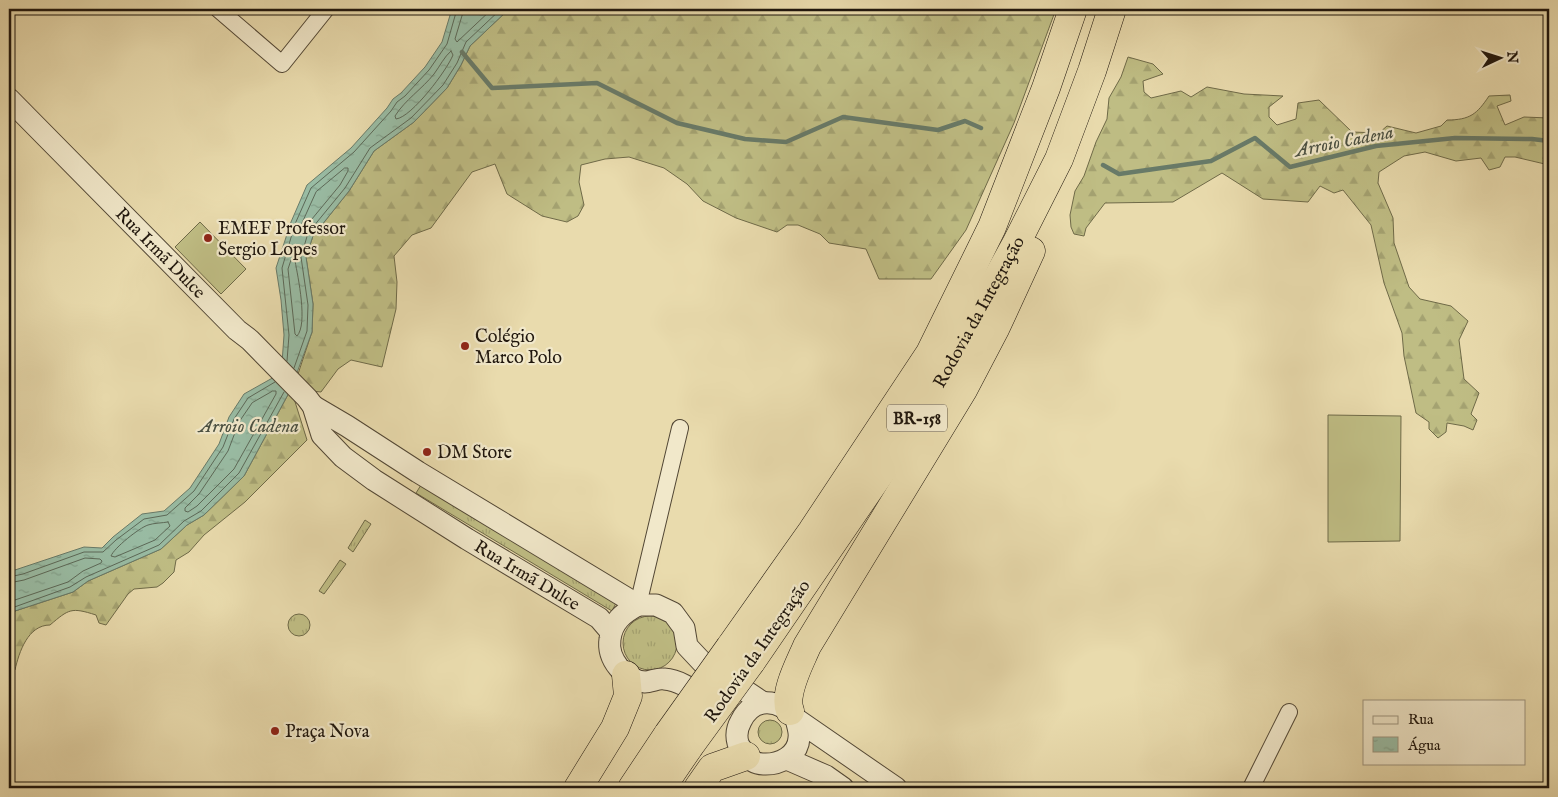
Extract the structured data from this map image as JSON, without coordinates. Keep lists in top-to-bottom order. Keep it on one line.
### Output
{"streets":{"highway":["Rodovia da Integração","BR-158"],"street":["Rua Irmã Dulce"]},"water":["Arroio Cadena"],"places":["EMEF Professor Sergio Lopes","Colégio Marco Polo","DM Store","Praça Nova"],"legend":["Rua","Água"],"north":"right"}
